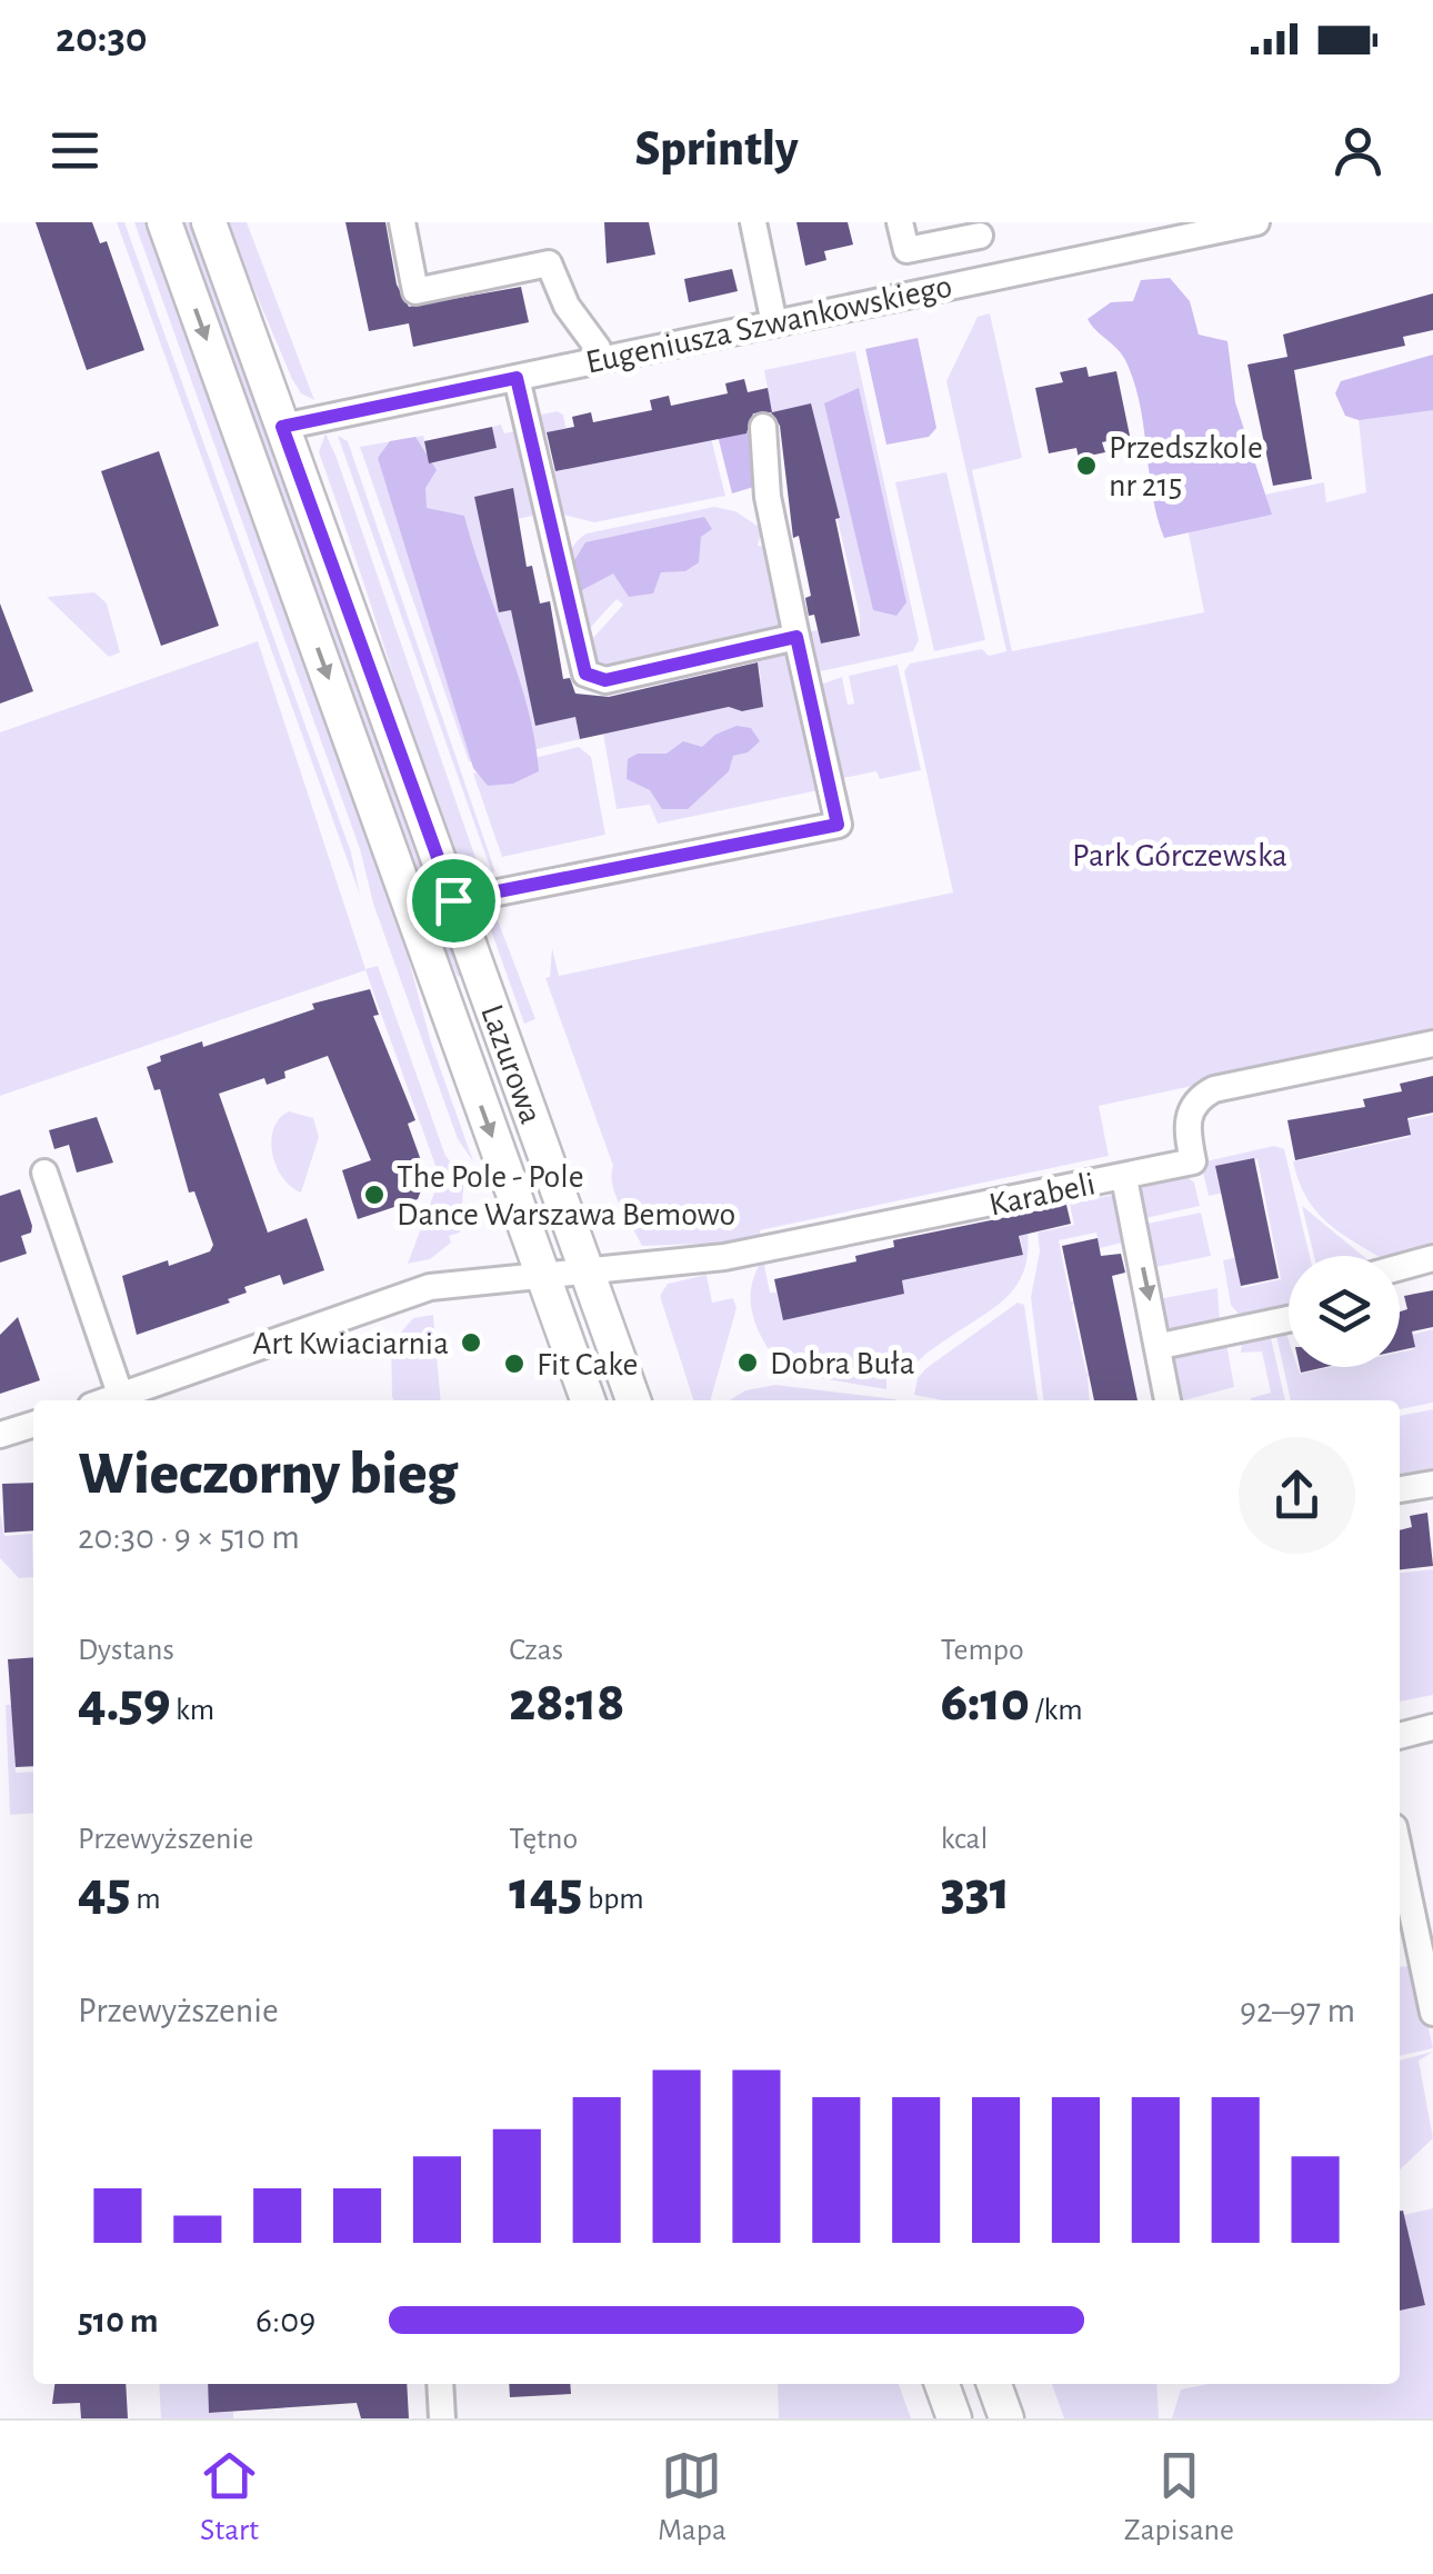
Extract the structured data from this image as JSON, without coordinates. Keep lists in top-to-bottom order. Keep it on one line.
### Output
{"streets":{"main road":["Lazurowa"],"street":["Eugeniusza Szwankowskiego","Karabeli"]},"crossings":[["Eugeniusza Szwankowskiego","Lazurowa"],["Lazurowa","Karabeli"]],"parks":["Park Górczewska"],"places":["Przedszkole nr 215","The Pole - Pole Dance Warszawa Bemowo","Art Kwiaciarnia","Dobra Buła","Fit Cake"],"page":{"status":"20:30","header":"Sprintly","heading":["Wieczorny bieg","20:30 · 9 × 510 m"],"stats":[["Dystans","4.59 km"],["Czas","28:18"],["Tempo","6:10 /km"],["Przewyższenie","45 m"],["Tętno","145 bpm"],["kcal","331"]],"chart":["Przewyższenie","92–97 m"],"list":[{"name":"510 m","note":"6:09"}],"tabs":["Start","Mapa","Zapisane"]}}
